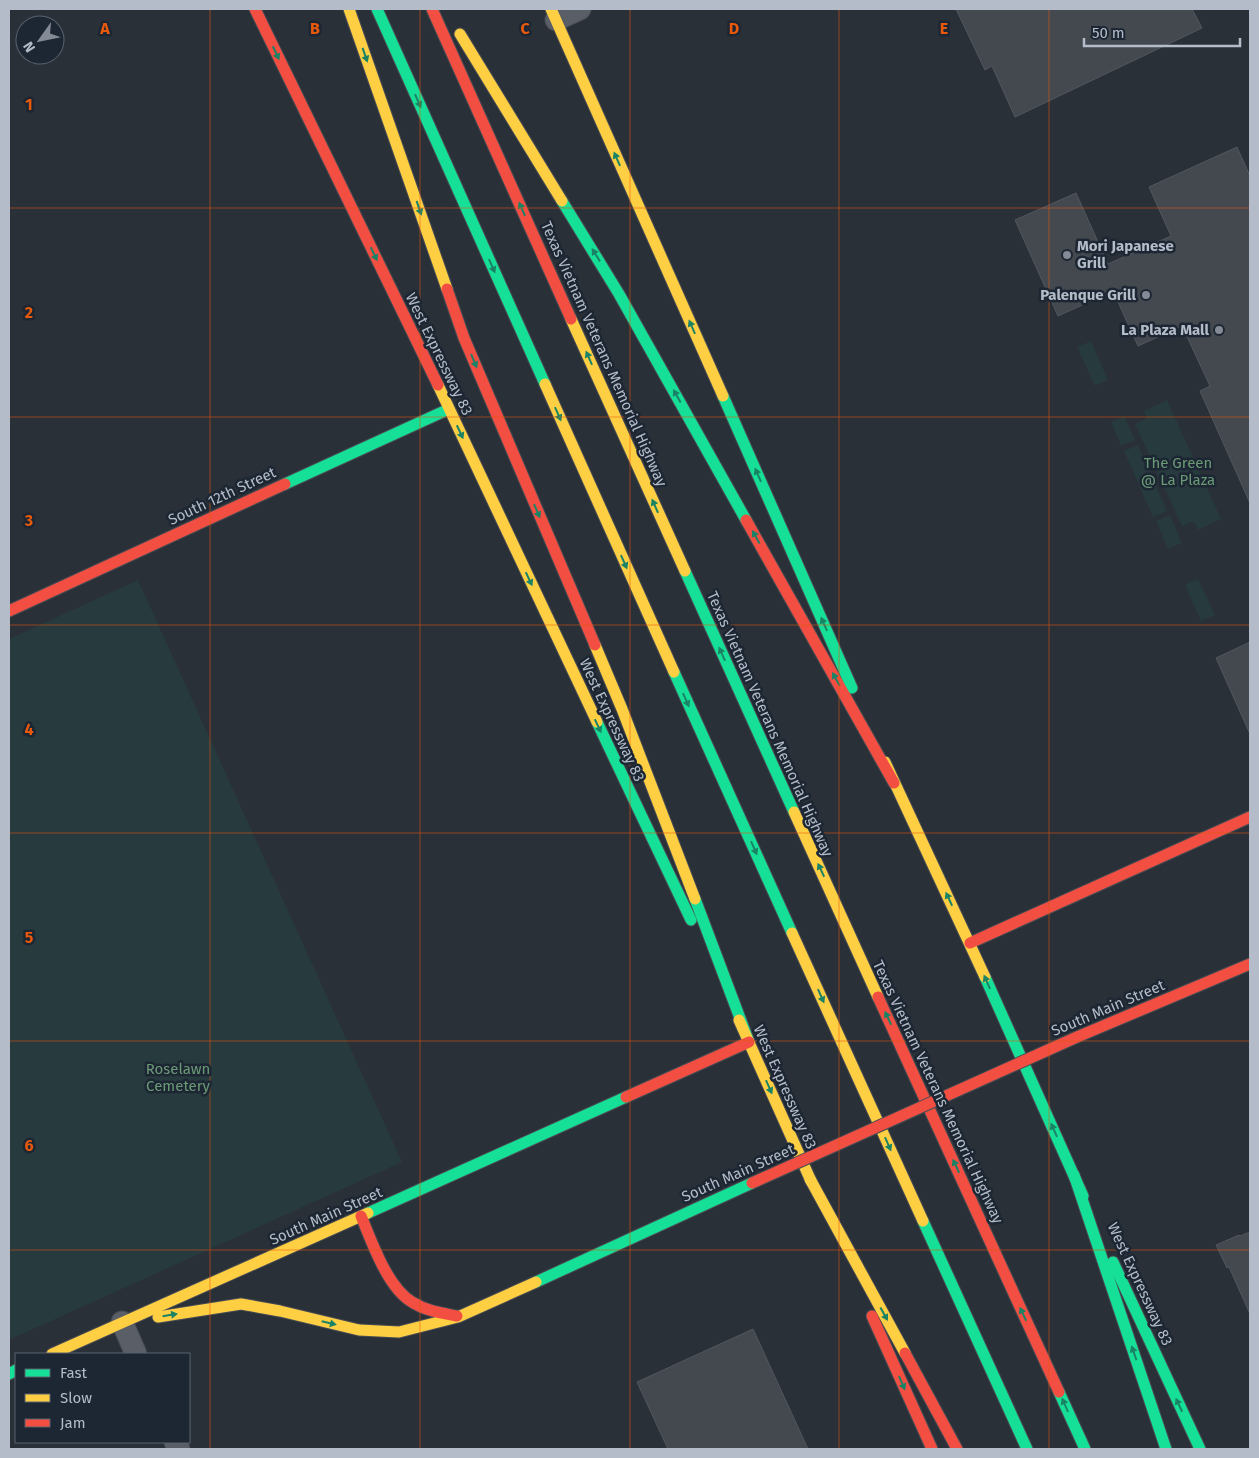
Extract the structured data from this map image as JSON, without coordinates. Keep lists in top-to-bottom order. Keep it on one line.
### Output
{"streets":{"main road":["West Expressway 83","Texas Vietnam Veterans Memorial Highway","South 12th Street","South Main Street"]},"crossings":[["West Expressway 83","South 12th Street"],["West Expressway 83","South Main Street"]],"parks":["The Green @ La Plaza","Roselawn Cemetery"],"places":["Mori Japanese Grill","Palenque Grill","La Plaza Mall"],"legend":["Fast","Slow","Jam"],"scale_bar":"50 m","north":"bottom left","grid":{"columns":["A","B","C","D","E"],"rows":["1","2","3","4","5","6"]}}
